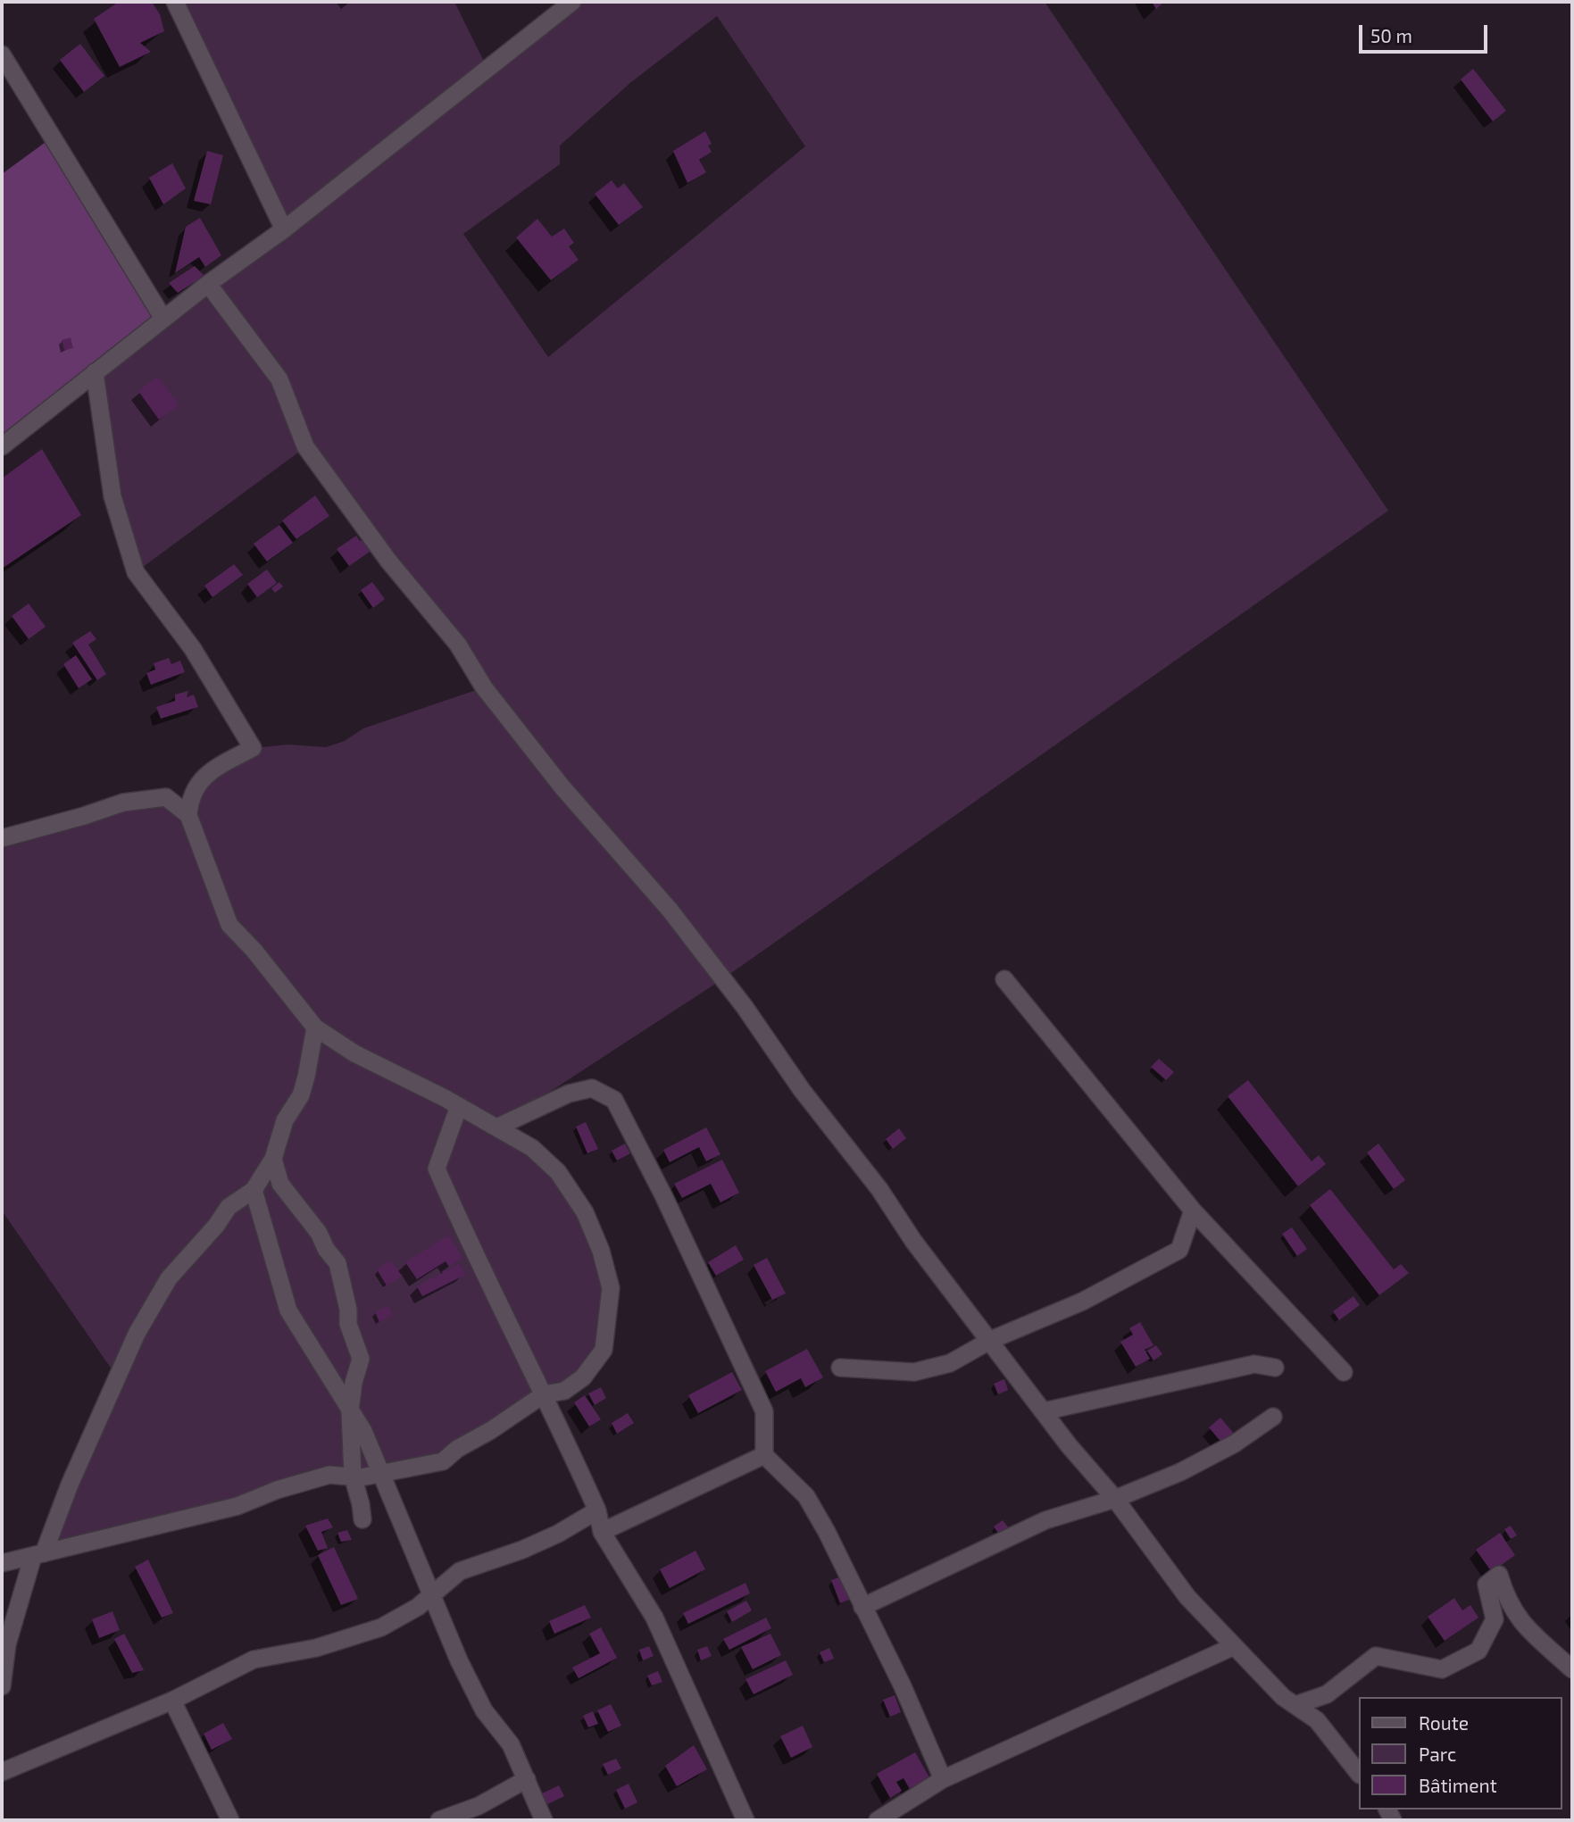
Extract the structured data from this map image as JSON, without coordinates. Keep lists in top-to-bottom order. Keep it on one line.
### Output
{"legend":["Route","Parc","Bâtiment"],"scale_bar":"50 m"}
